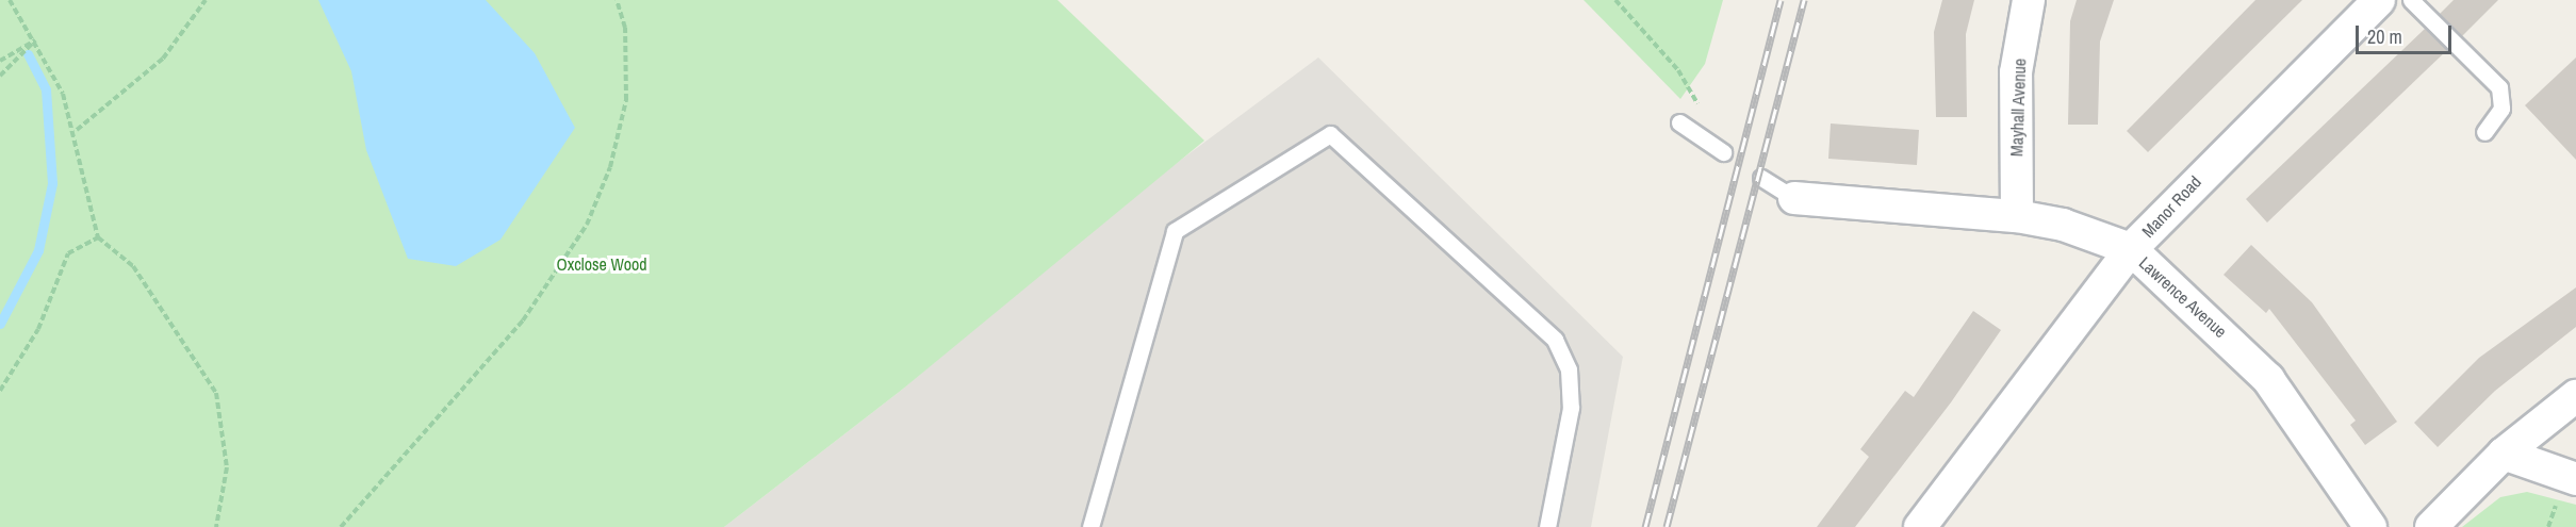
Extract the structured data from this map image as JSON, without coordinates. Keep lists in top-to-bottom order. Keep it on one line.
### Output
{"streets":{"street":["Mayhall Avenue","Manor Road","Lawrence Avenue"]},"crossings":[["Mayhall Avenue","Lawrence Avenue"],["Manor Road","Lawrence Avenue"]],"parks":["Oxclose Wood"],"scale_bar":"20 m"}
